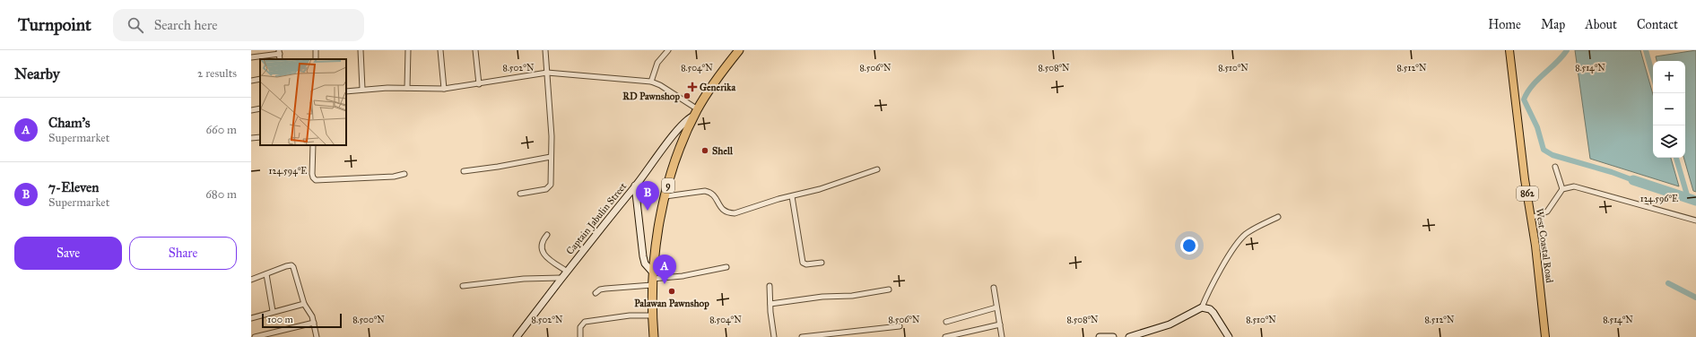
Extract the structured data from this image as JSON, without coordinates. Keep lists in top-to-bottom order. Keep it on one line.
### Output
{"streets":{"highway":["9"],"main road":["862","West Coastal Road"],"street":["Captain Jabulin Street"]},"crossings":[["9","Captain Jabulin Street"]],"places":{"health":["Generika"],"other":["RD Pawnshop","Shell","Palawan Pawnshop"]},"scale_bar":"100 m","page":{"header":"Turnpoint","search":"Search here","nav":["Home","Map","About","Contact"],"heading":["Nearby","2 results"],"map_buttons":["+","−"],"list":[{"mark":"A","name":"Cham's","note":"Supermarket","value":"660 m"},{"mark":"B","name":"7-Eleven","note":"Supermarket","value":"680 m"}],"pins":["B","A"],"buttons":["Save","Share"],"scale":"100 m"},"coordinates":["8.502°N","8.504°N","8.506°N","8.508°N","8.510°N","8.512°N","8.514°N","124.594°E","124.596°E","8.500°N"]}
